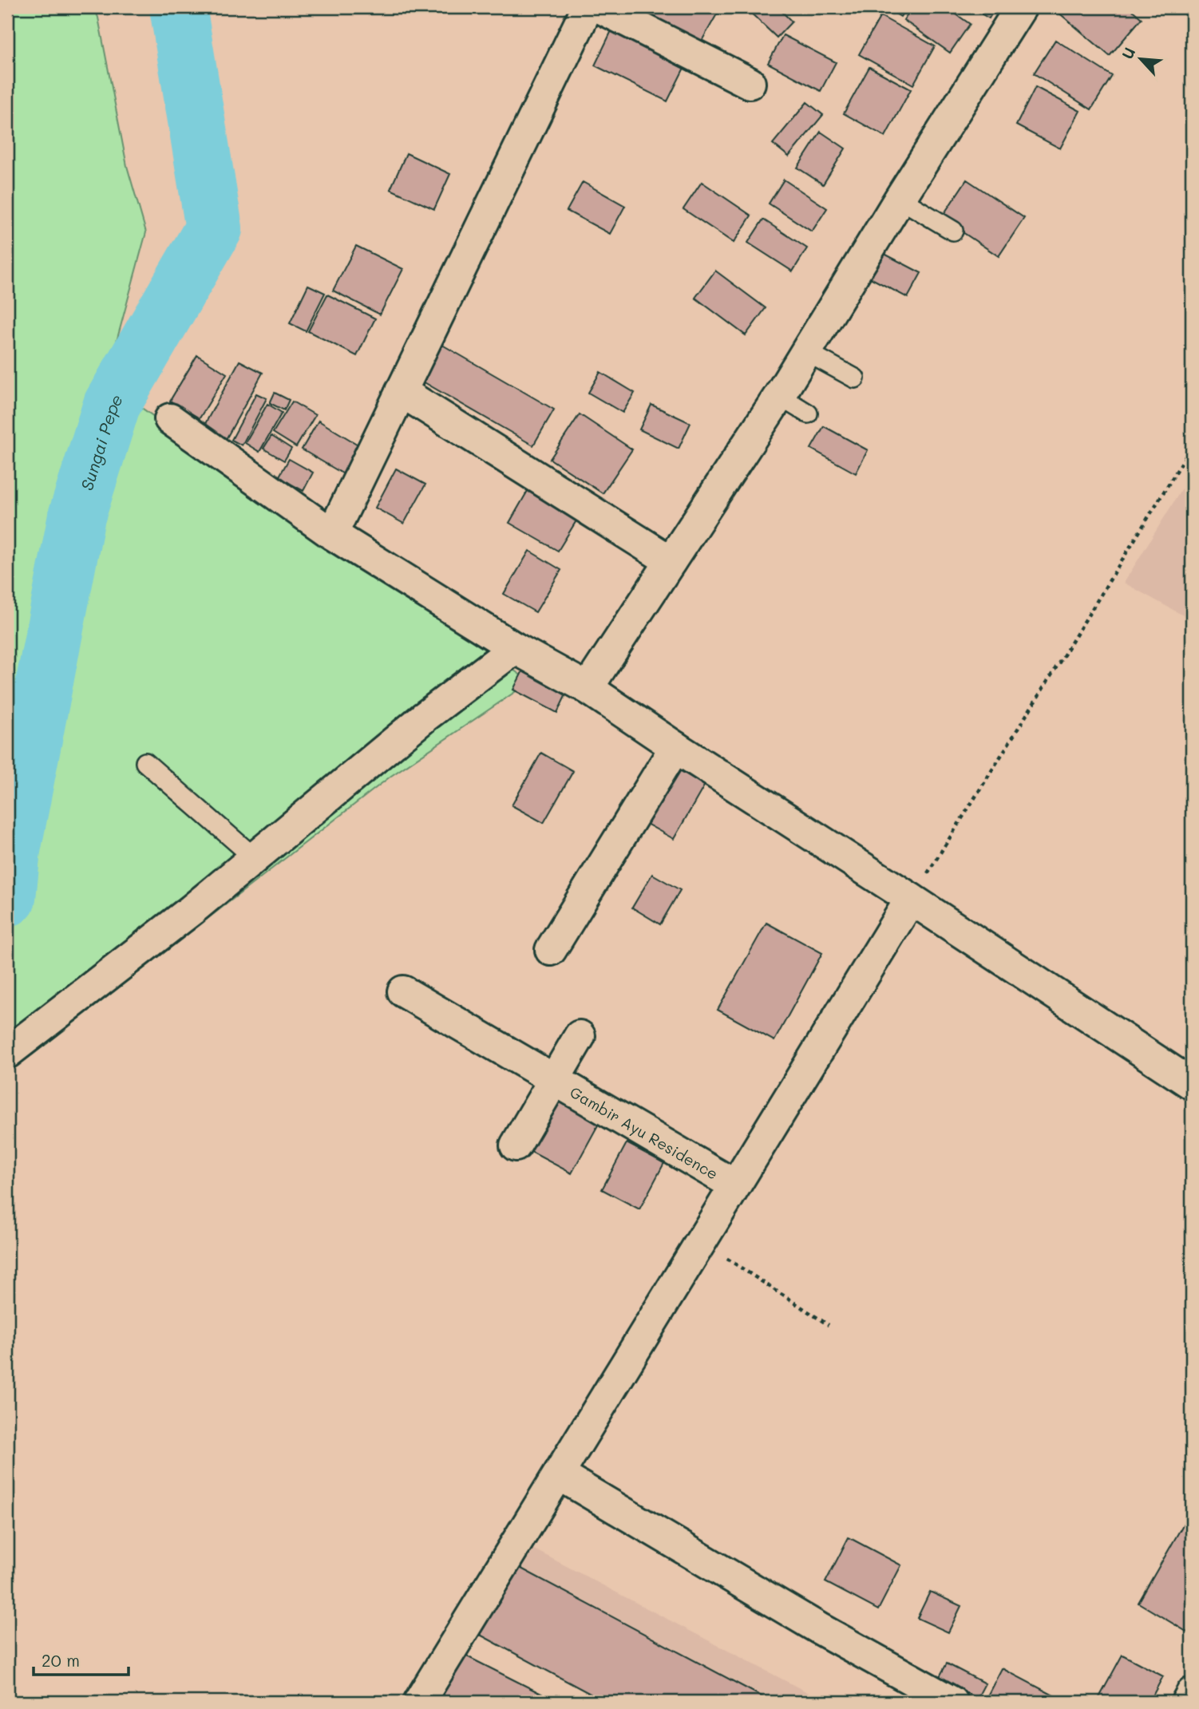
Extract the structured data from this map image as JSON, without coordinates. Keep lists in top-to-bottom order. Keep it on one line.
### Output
{"streets":{"street":["Gambir Ayu Residence"]},"water":["Sungai Pepe"],"scale_bar":"20 m","north":"top left"}
